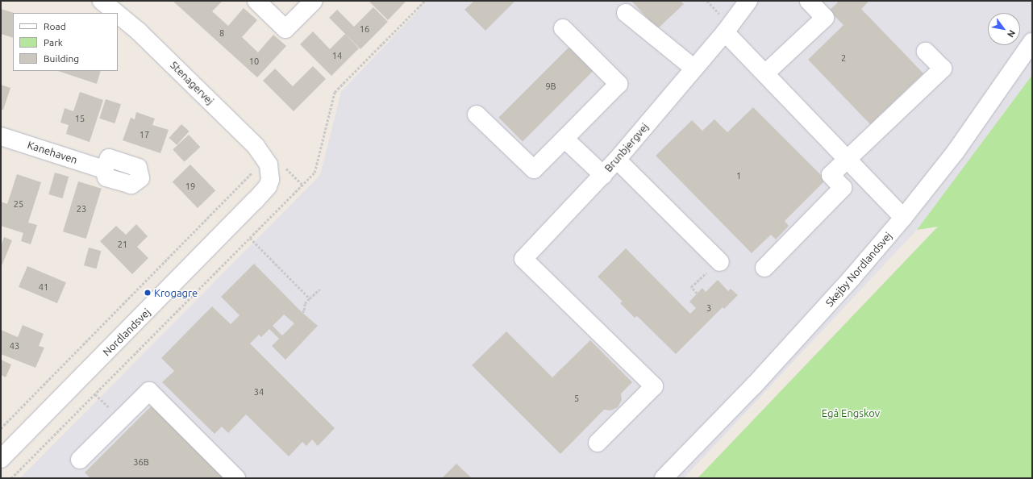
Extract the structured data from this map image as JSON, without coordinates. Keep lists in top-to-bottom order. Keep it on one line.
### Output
{"streets":{"street":["Stenagervej","Brunbjergvej","Kanehaven","Skejby Nordlandsvej","Nordlandsvej"]},"crossings":[["Stenagervej","Nordlandsvej"]],"parks":["Egå Engskov"],"places":["Krogagre"],"house_numbers":["16","8","14","2","10","9B","15","17","1","19","25","23","21","41","3","43","34","5","36B"],"legend":["Road","Park","Building"],"north":"bottom right"}
